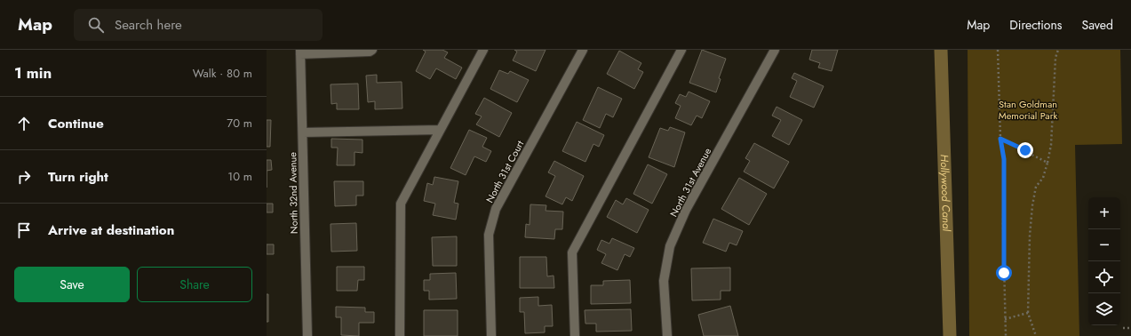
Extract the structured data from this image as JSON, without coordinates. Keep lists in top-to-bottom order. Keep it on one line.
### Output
{"streets":{"street":["North 31st Court","North 31st Avenue","North 32nd Avenue"]},"water":["Hollywood Canal"],"parks":["Stan Goldman Memorial Park"],"page":{"header":"Map","search":"Search here","nav":["Map","Directions","Saved"],"heading":["1 min","Walk · 80 m"],"list":[["Continue","70 m"],["Turn right","10 m"],"Arrive at destination"],"map_buttons":["+","−"],"buttons":["Save","Share"]}}
